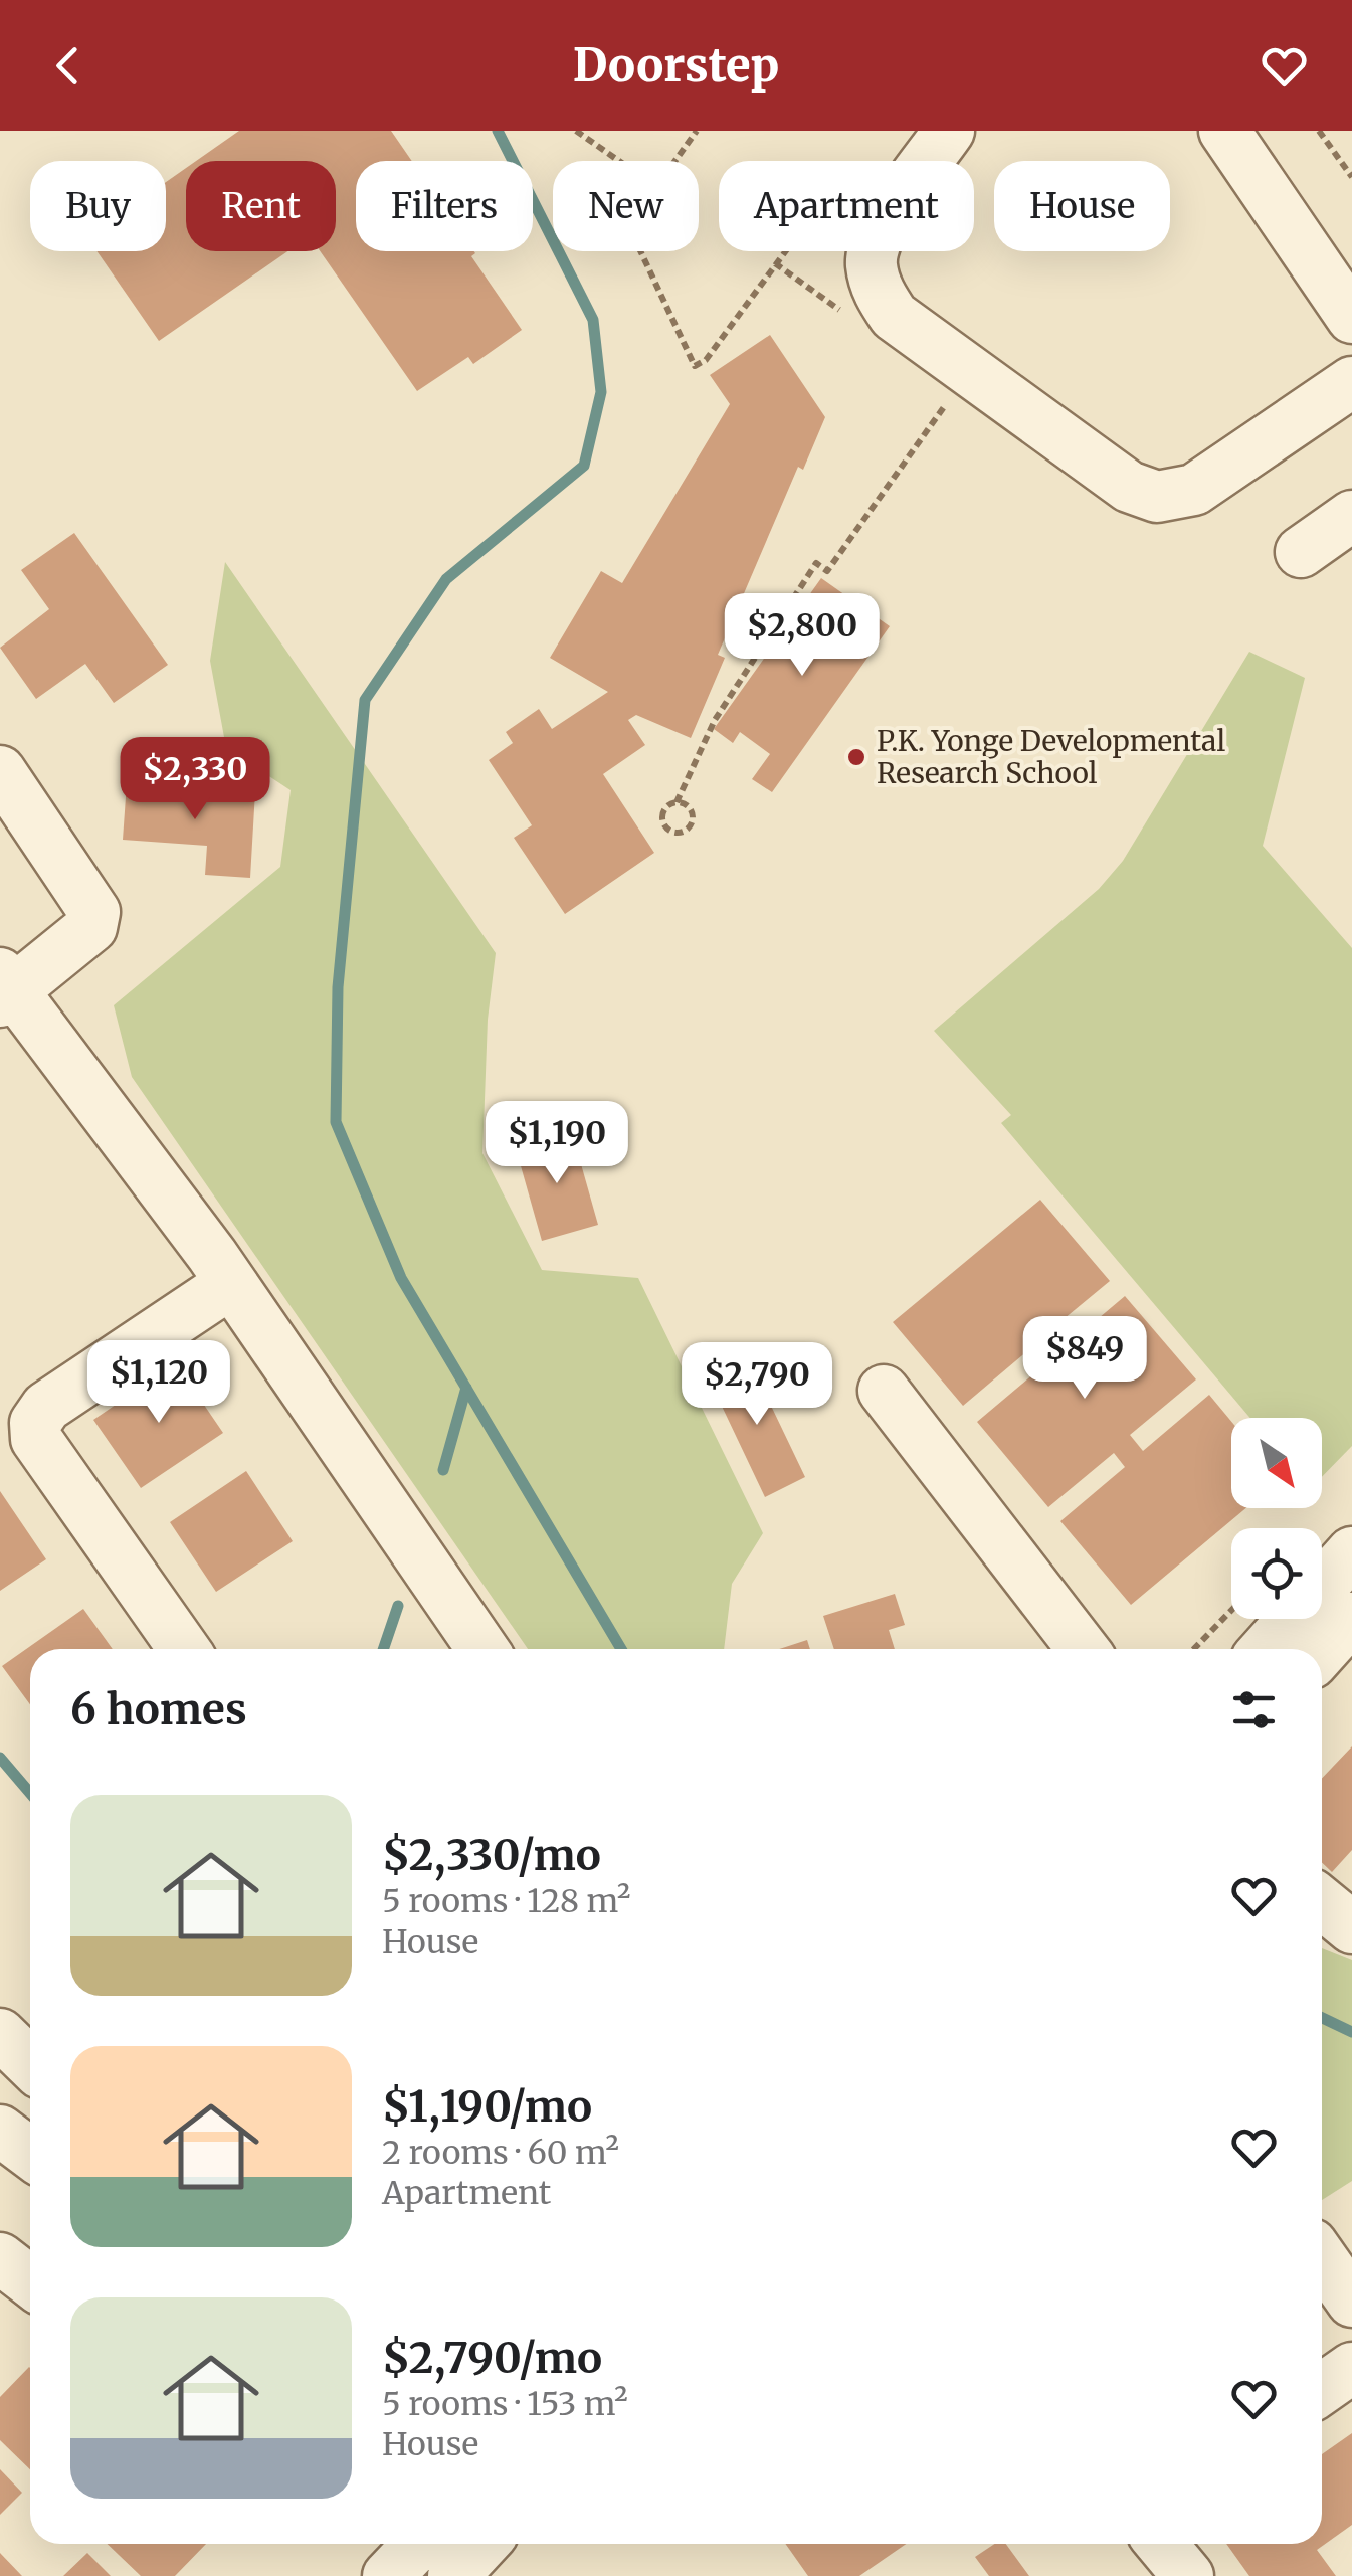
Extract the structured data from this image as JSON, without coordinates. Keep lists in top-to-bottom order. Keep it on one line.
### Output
{"places":["P.K. Yonge Developmental Research School"],"north":"bottom right","page":{"header":"Doorstep","chip":["Buy","Rent","Filters","New","Apartment","House"],"price":["$2,800","$2,330","$1,190","$849","$1,120","$2,790"],"heading":"6 homes","list":[{"name":"$2,330/mo","note":"5 rooms · 128 m² · House"},{"name":"$1,190/mo","note":"2 rooms · 60 m² · Apartment"},{"name":"$2,790/mo","note":"5 rooms · 153 m² · House"}]}}
